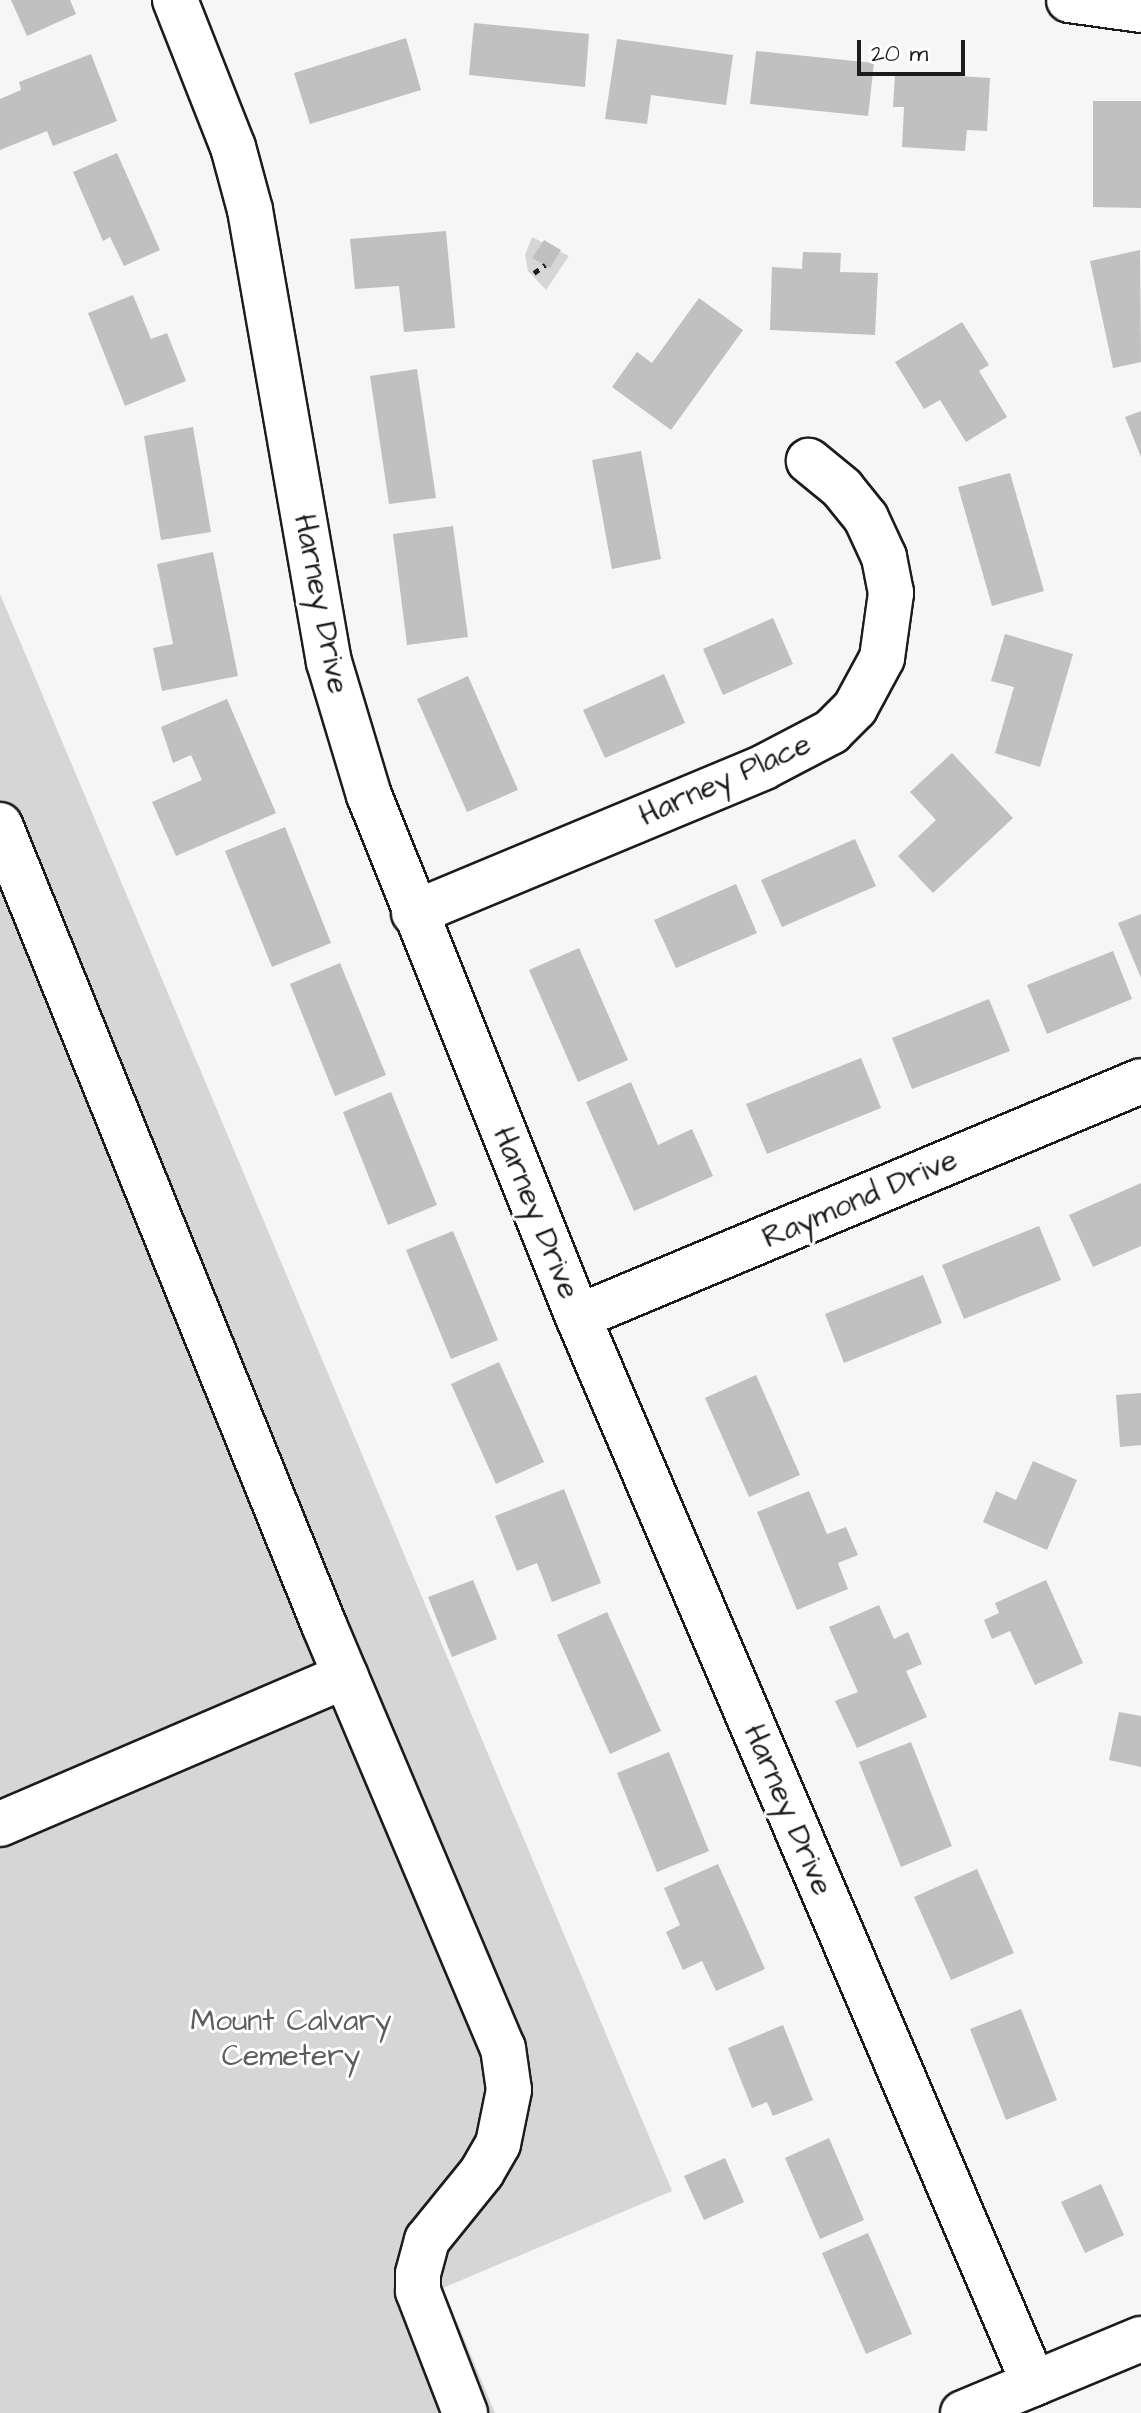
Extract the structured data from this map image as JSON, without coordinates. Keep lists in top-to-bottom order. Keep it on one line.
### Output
{"streets":{"street":["Harney Drive","Harney Place","Raymond Drive"]},"crossings":[["Harney Drive","Harney Place"],["Harney Drive","Raymond Drive"]],"parks":["Mount Calvary Cemetery"],"scale_bar":"20 m"}
